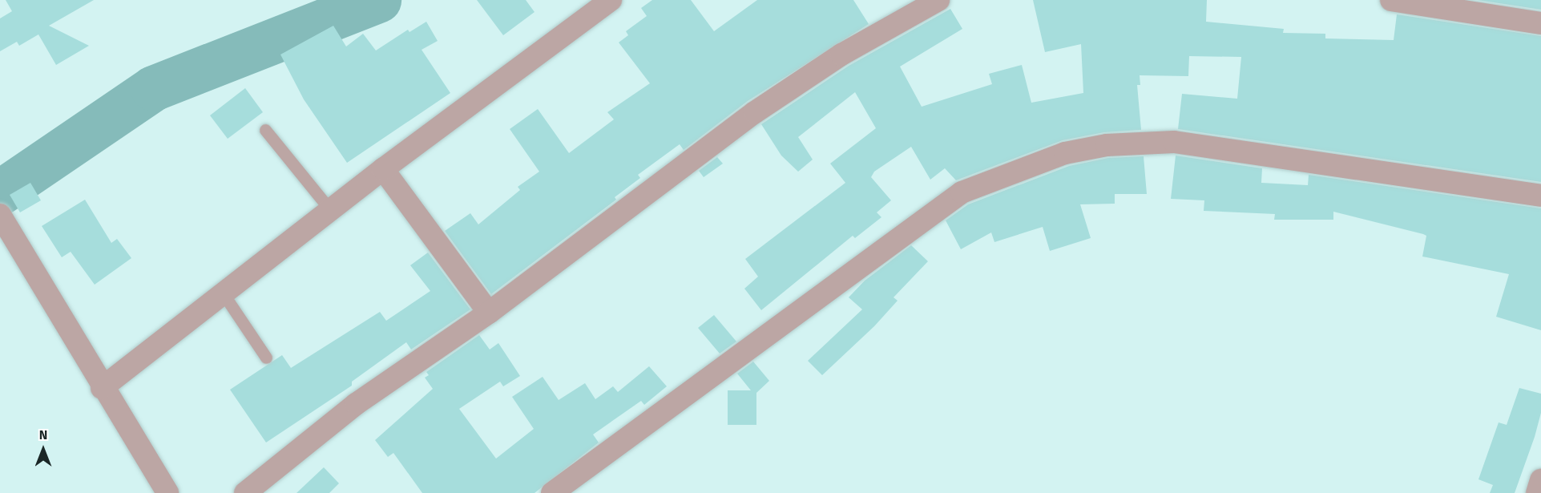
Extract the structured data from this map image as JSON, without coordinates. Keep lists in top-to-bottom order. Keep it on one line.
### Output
{"north":"top"}
